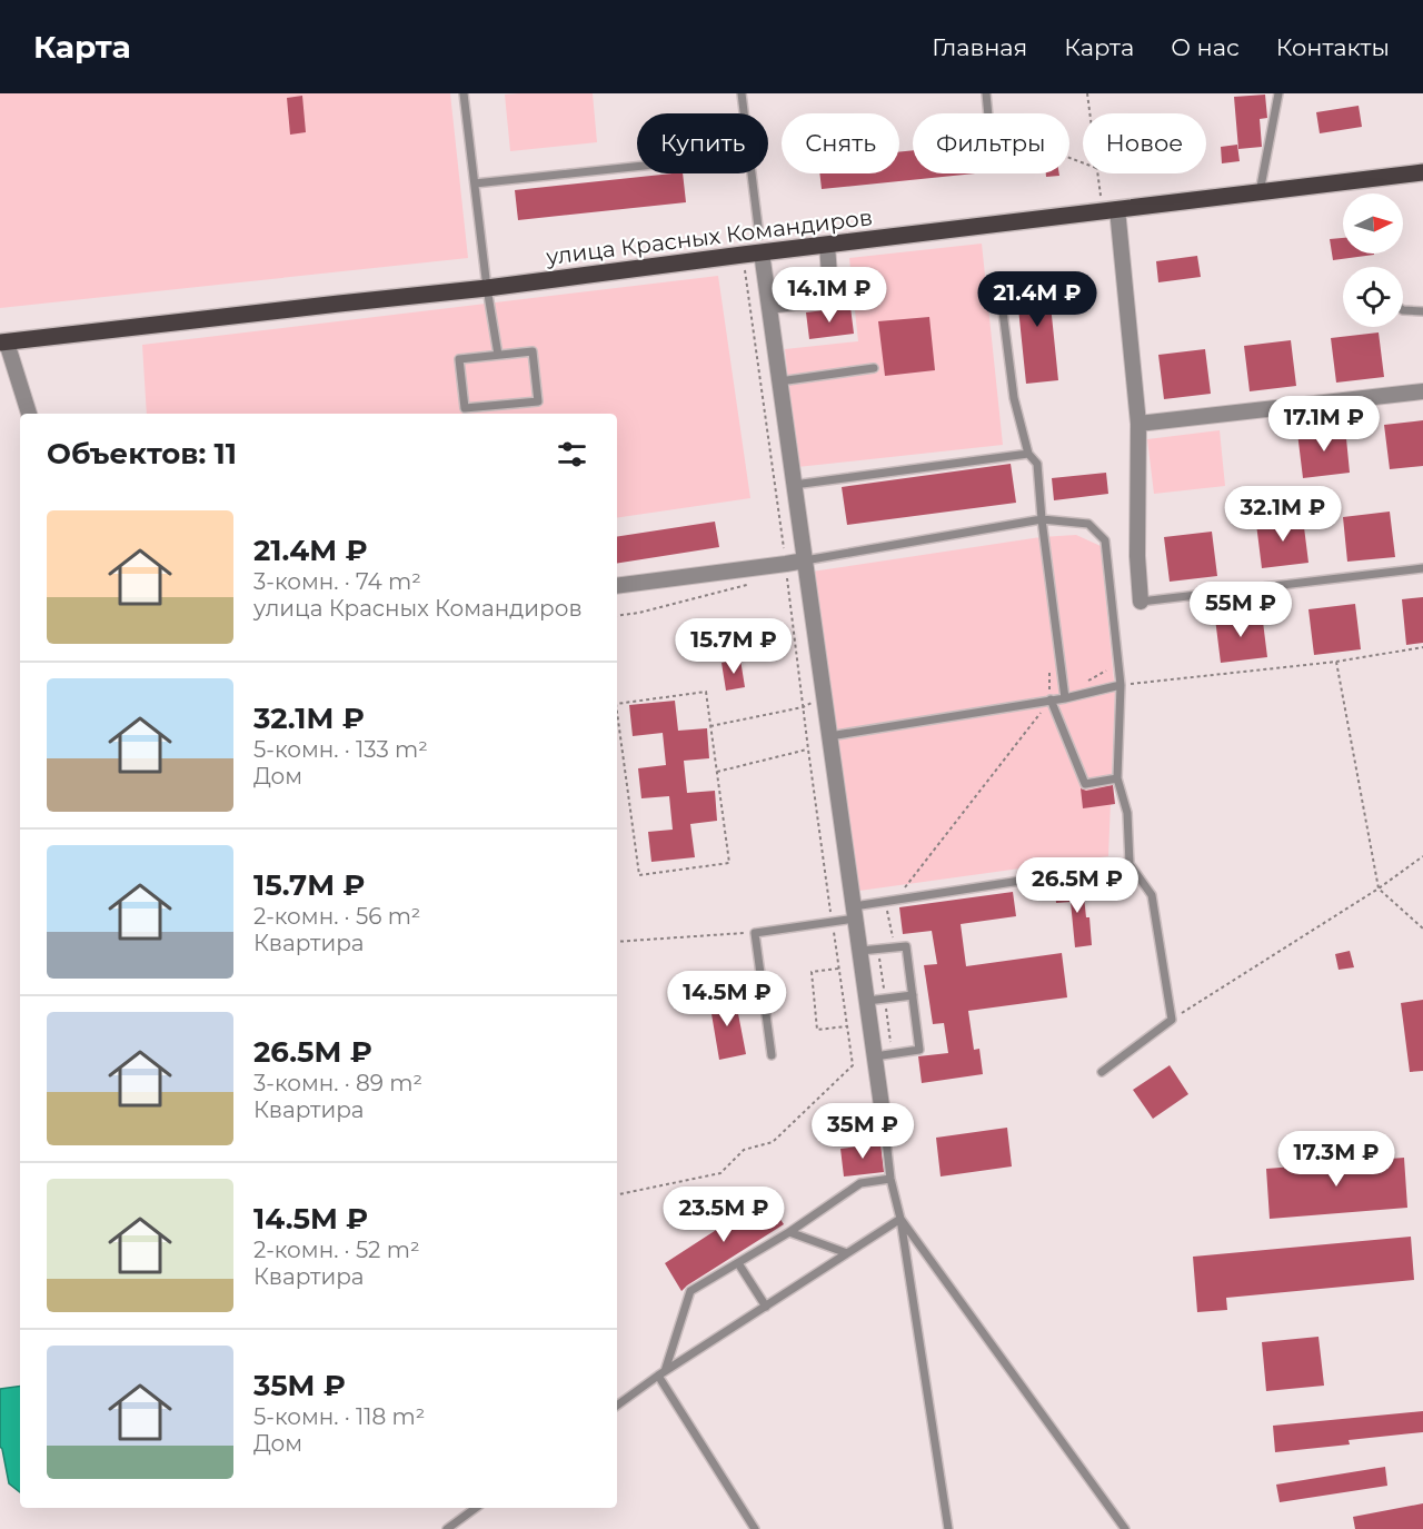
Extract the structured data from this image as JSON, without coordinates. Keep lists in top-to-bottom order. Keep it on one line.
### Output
{"streets":{"main road":["улица Красных Командиров"]},"north":"right","page":{"header":"Карта","nav":["Главная","Карта","О нас","Контакты"],"chip":["Купить","Снять","Фильтры","Новое"],"price":["14.1M ₽","21.4M ₽","17.1M ₽","32.1M ₽","55M ₽","15.7M ₽","26.5M ₽","14.5M ₽","35M ₽","17.3M ₽","23.5M ₽"],"heading":"Объектов: 11","list":[{"name":"21.4M ₽","note":"3-комн. · 74 m² · улица Красных Командиров"},{"name":"32.1M ₽","note":"5-комн. · 133 m² · Дом"},{"name":"15.7M ₽","note":"2-комн. · 56 m² · Квартира"},{"name":"26.5M ₽","note":"3-комн. · 89 m² · Квартира"},{"name":"14.5M ₽","note":"2-комн. · 52 m² · Квартира"},{"name":"35M ₽","note":"5-комн. · 118 m² · Дом"}]}}
